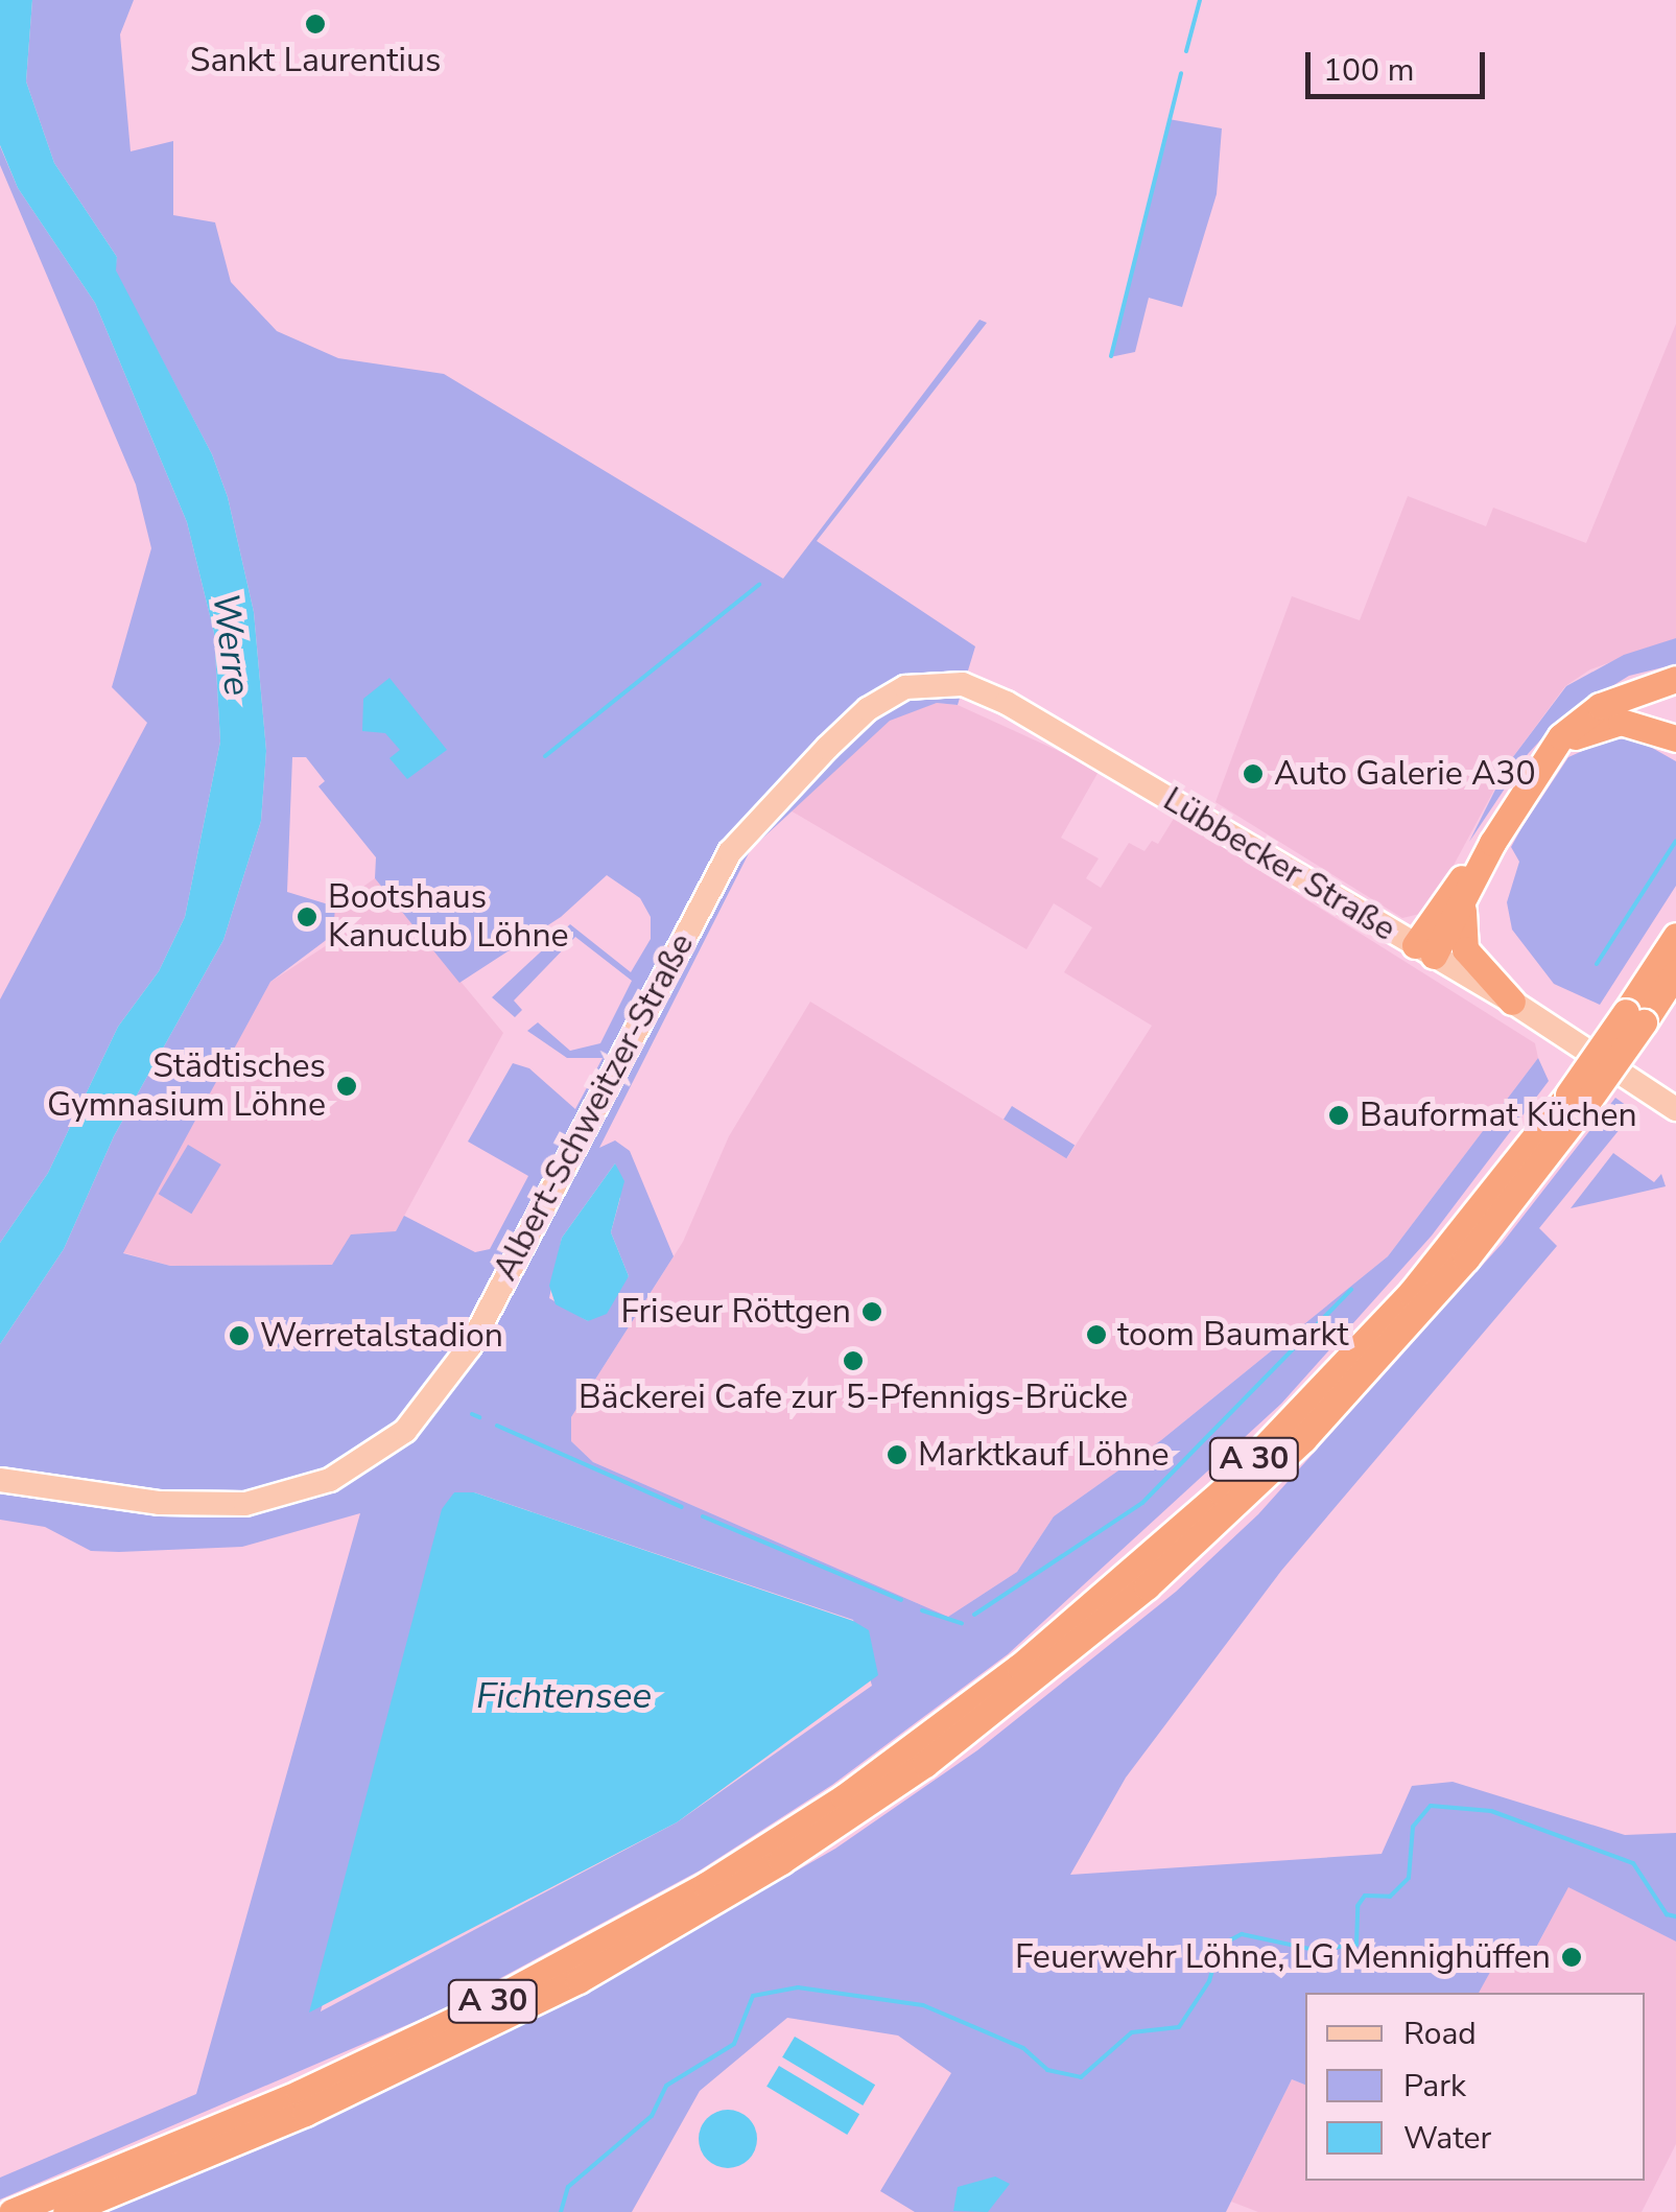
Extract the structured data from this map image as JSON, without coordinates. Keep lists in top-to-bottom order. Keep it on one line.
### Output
{"streets":{"highway":["A 30"],"main road":["Lübbecker Straße","Albert-Schweitzer-Straße"]},"crossings":[["Lübbecker Straße","Albert-Schweitzer-Straße"]],"water":["Werre","Fichtensee"],"places":["Sankt Laurentius","Auto Galerie A30","Bootshaus Kanuclub Löhne","Städtisches Gymnasium Löhne","Bauformat Küchen","Friseur Röttgen","toom Baumarkt","Werretalstadion","Bäckerei Cafe zur 5-Pfennigs-Brücke","Marktkauf Löhne","Feuerwehr Löhne, LG Mennighüffen"],"legend":["Road","Park","Water"],"scale_bar":"100 m"}
